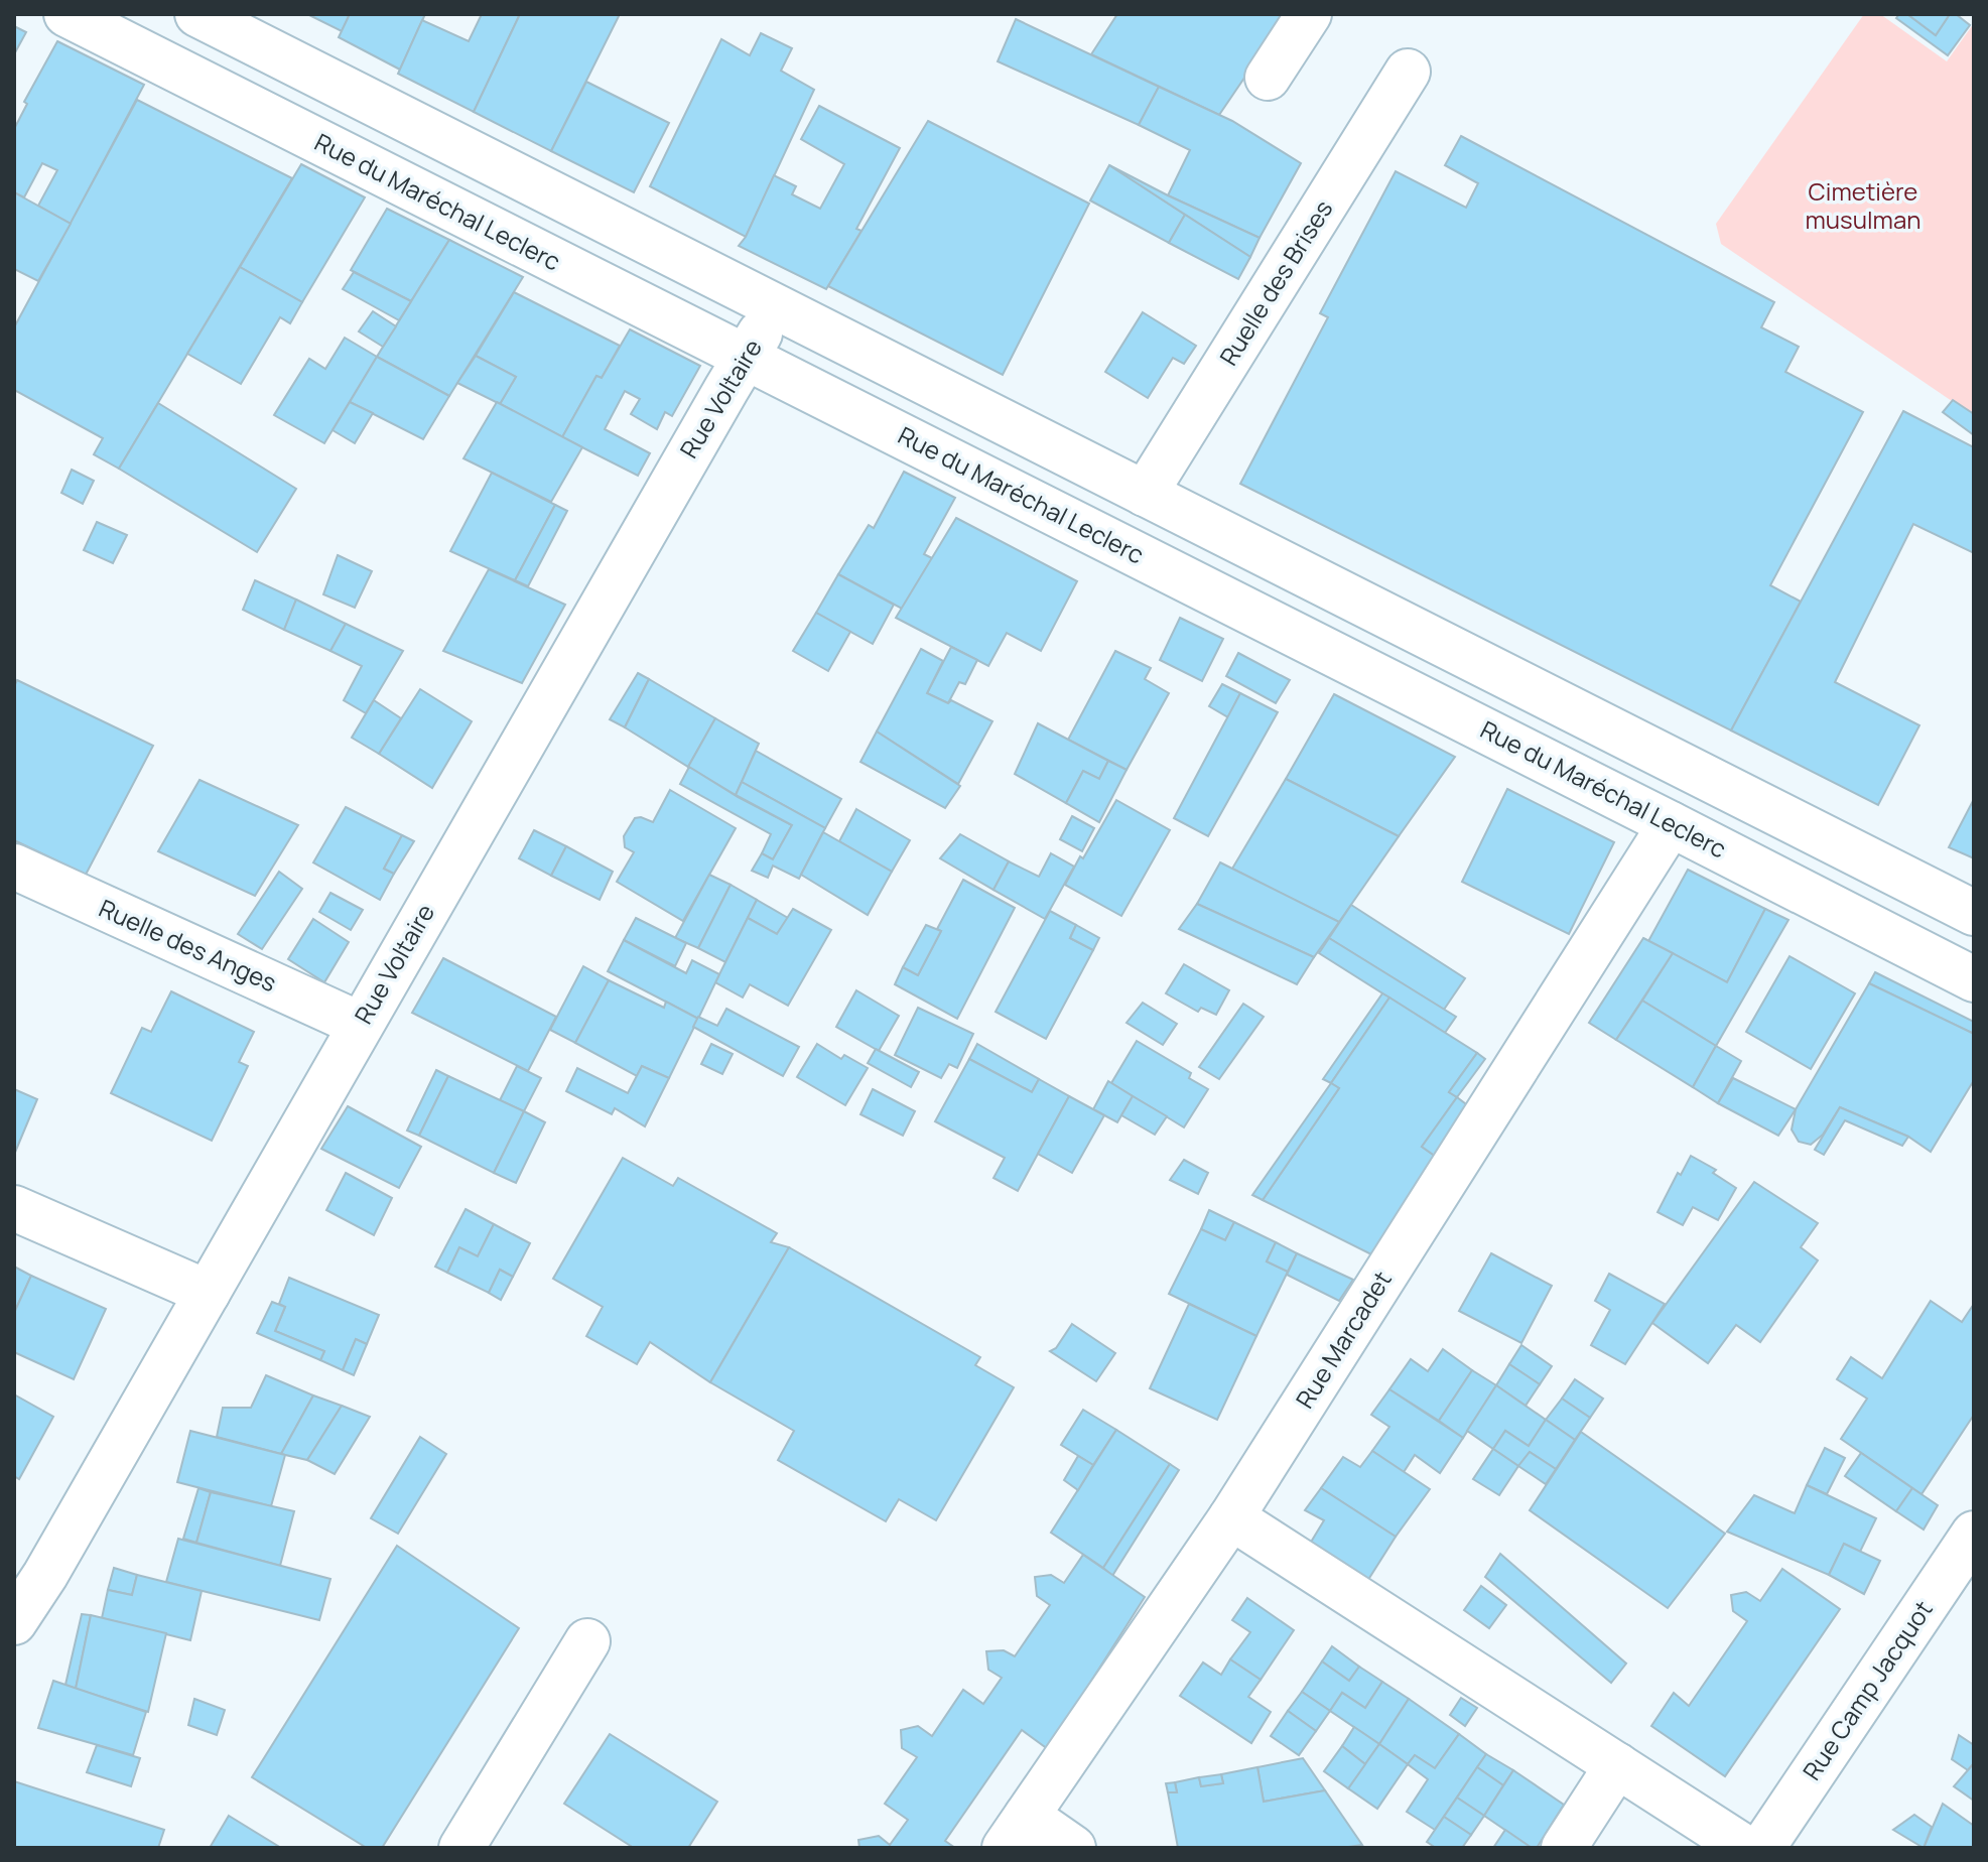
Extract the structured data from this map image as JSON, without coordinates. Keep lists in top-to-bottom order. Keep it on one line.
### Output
{"streets":{"street":["Rue du Maréchal Leclerc","Ruelle des Brises","Rue Voltaire","Ruelle des Anges","Rue Marcadet","Rue Camp Jacquot"]},"crossings":[["Rue du Maréchal Leclerc","Ruelle des Brises"],["Rue du Maréchal Leclerc","Rue Voltaire"],["Rue du Maréchal Leclerc","Rue Marcadet"],["Rue Voltaire","Ruelle des Anges"]],"parks":["Cimetière musulman"]}
